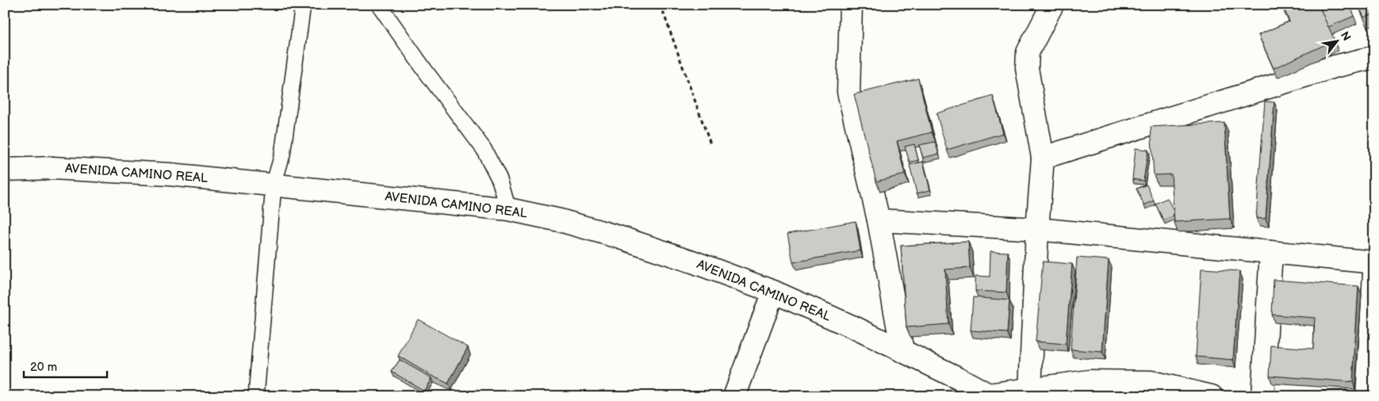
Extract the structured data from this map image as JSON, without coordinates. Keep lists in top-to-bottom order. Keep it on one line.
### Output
{"streets":{"street":["AVENIDA CAMINO REAL"]},"scale_bar":"20 m","north":"top right"}
